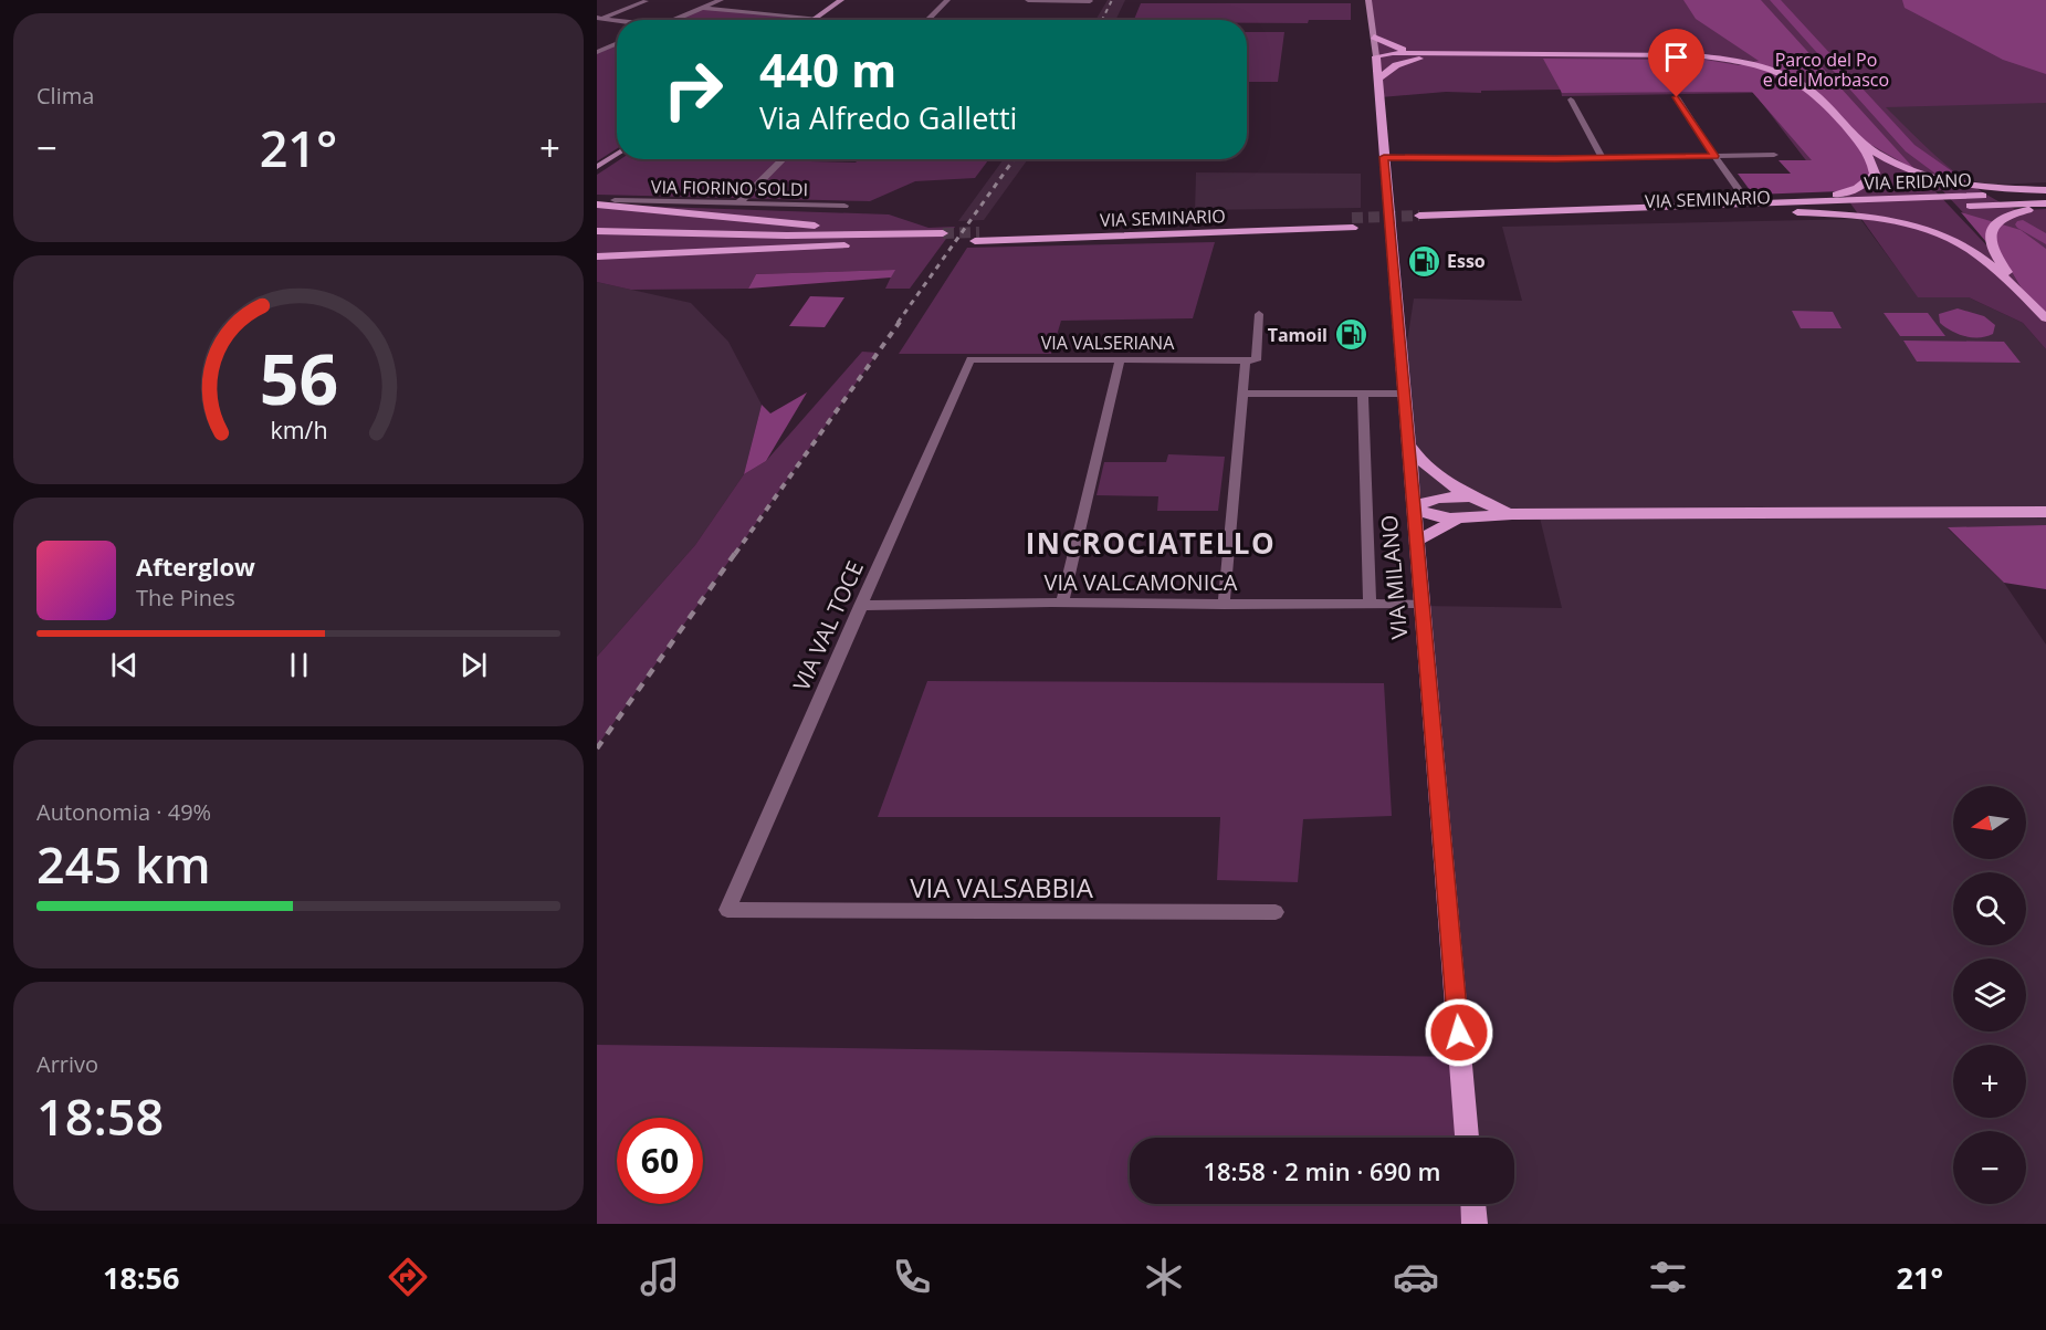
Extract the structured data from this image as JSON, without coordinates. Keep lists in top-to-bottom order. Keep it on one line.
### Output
{"streets":{"main road":["VIA ERIDANO","VIA SEMINARIO","VIA MILANO"],"street":["VIA FIORINO SOLDI","VIA VALSERIANA","VIA VALCAMONICA","VIA VAL TOCE","VIA VALSABBIA"]},"crossings":[["VIA ERIDANO","VIA SEMINARIO"],["VIA VALSERIANA","VIA VAL TOCE"],["VIA MILANO","VIA VALCAMONICA"],["VIA VALCAMONICA","VIA VAL TOCE"],["VIA VAL TOCE","VIA VALSABBIA"]],"districts":["INCROCIATELLO"],"parks":["Parco del Po e del Morbasco"],"places":{"fuel station":["Esso","Tamoil"]},"north":"left","page":{"tile":["Clima",["Autonomia · 49%","245 km"],["Arrivo","18:58"]],"turn":["440 m","Via Alfredo Galletti"],"heat":["−","21°","+"],"song":["Afterglow","The Pines"],"map_buttons":["+","−"],"limit":"60","trip":"18:58 · 2 min · 690 m","tabs":["18:56","21°"],"gauge":["56","km/h"]}}
